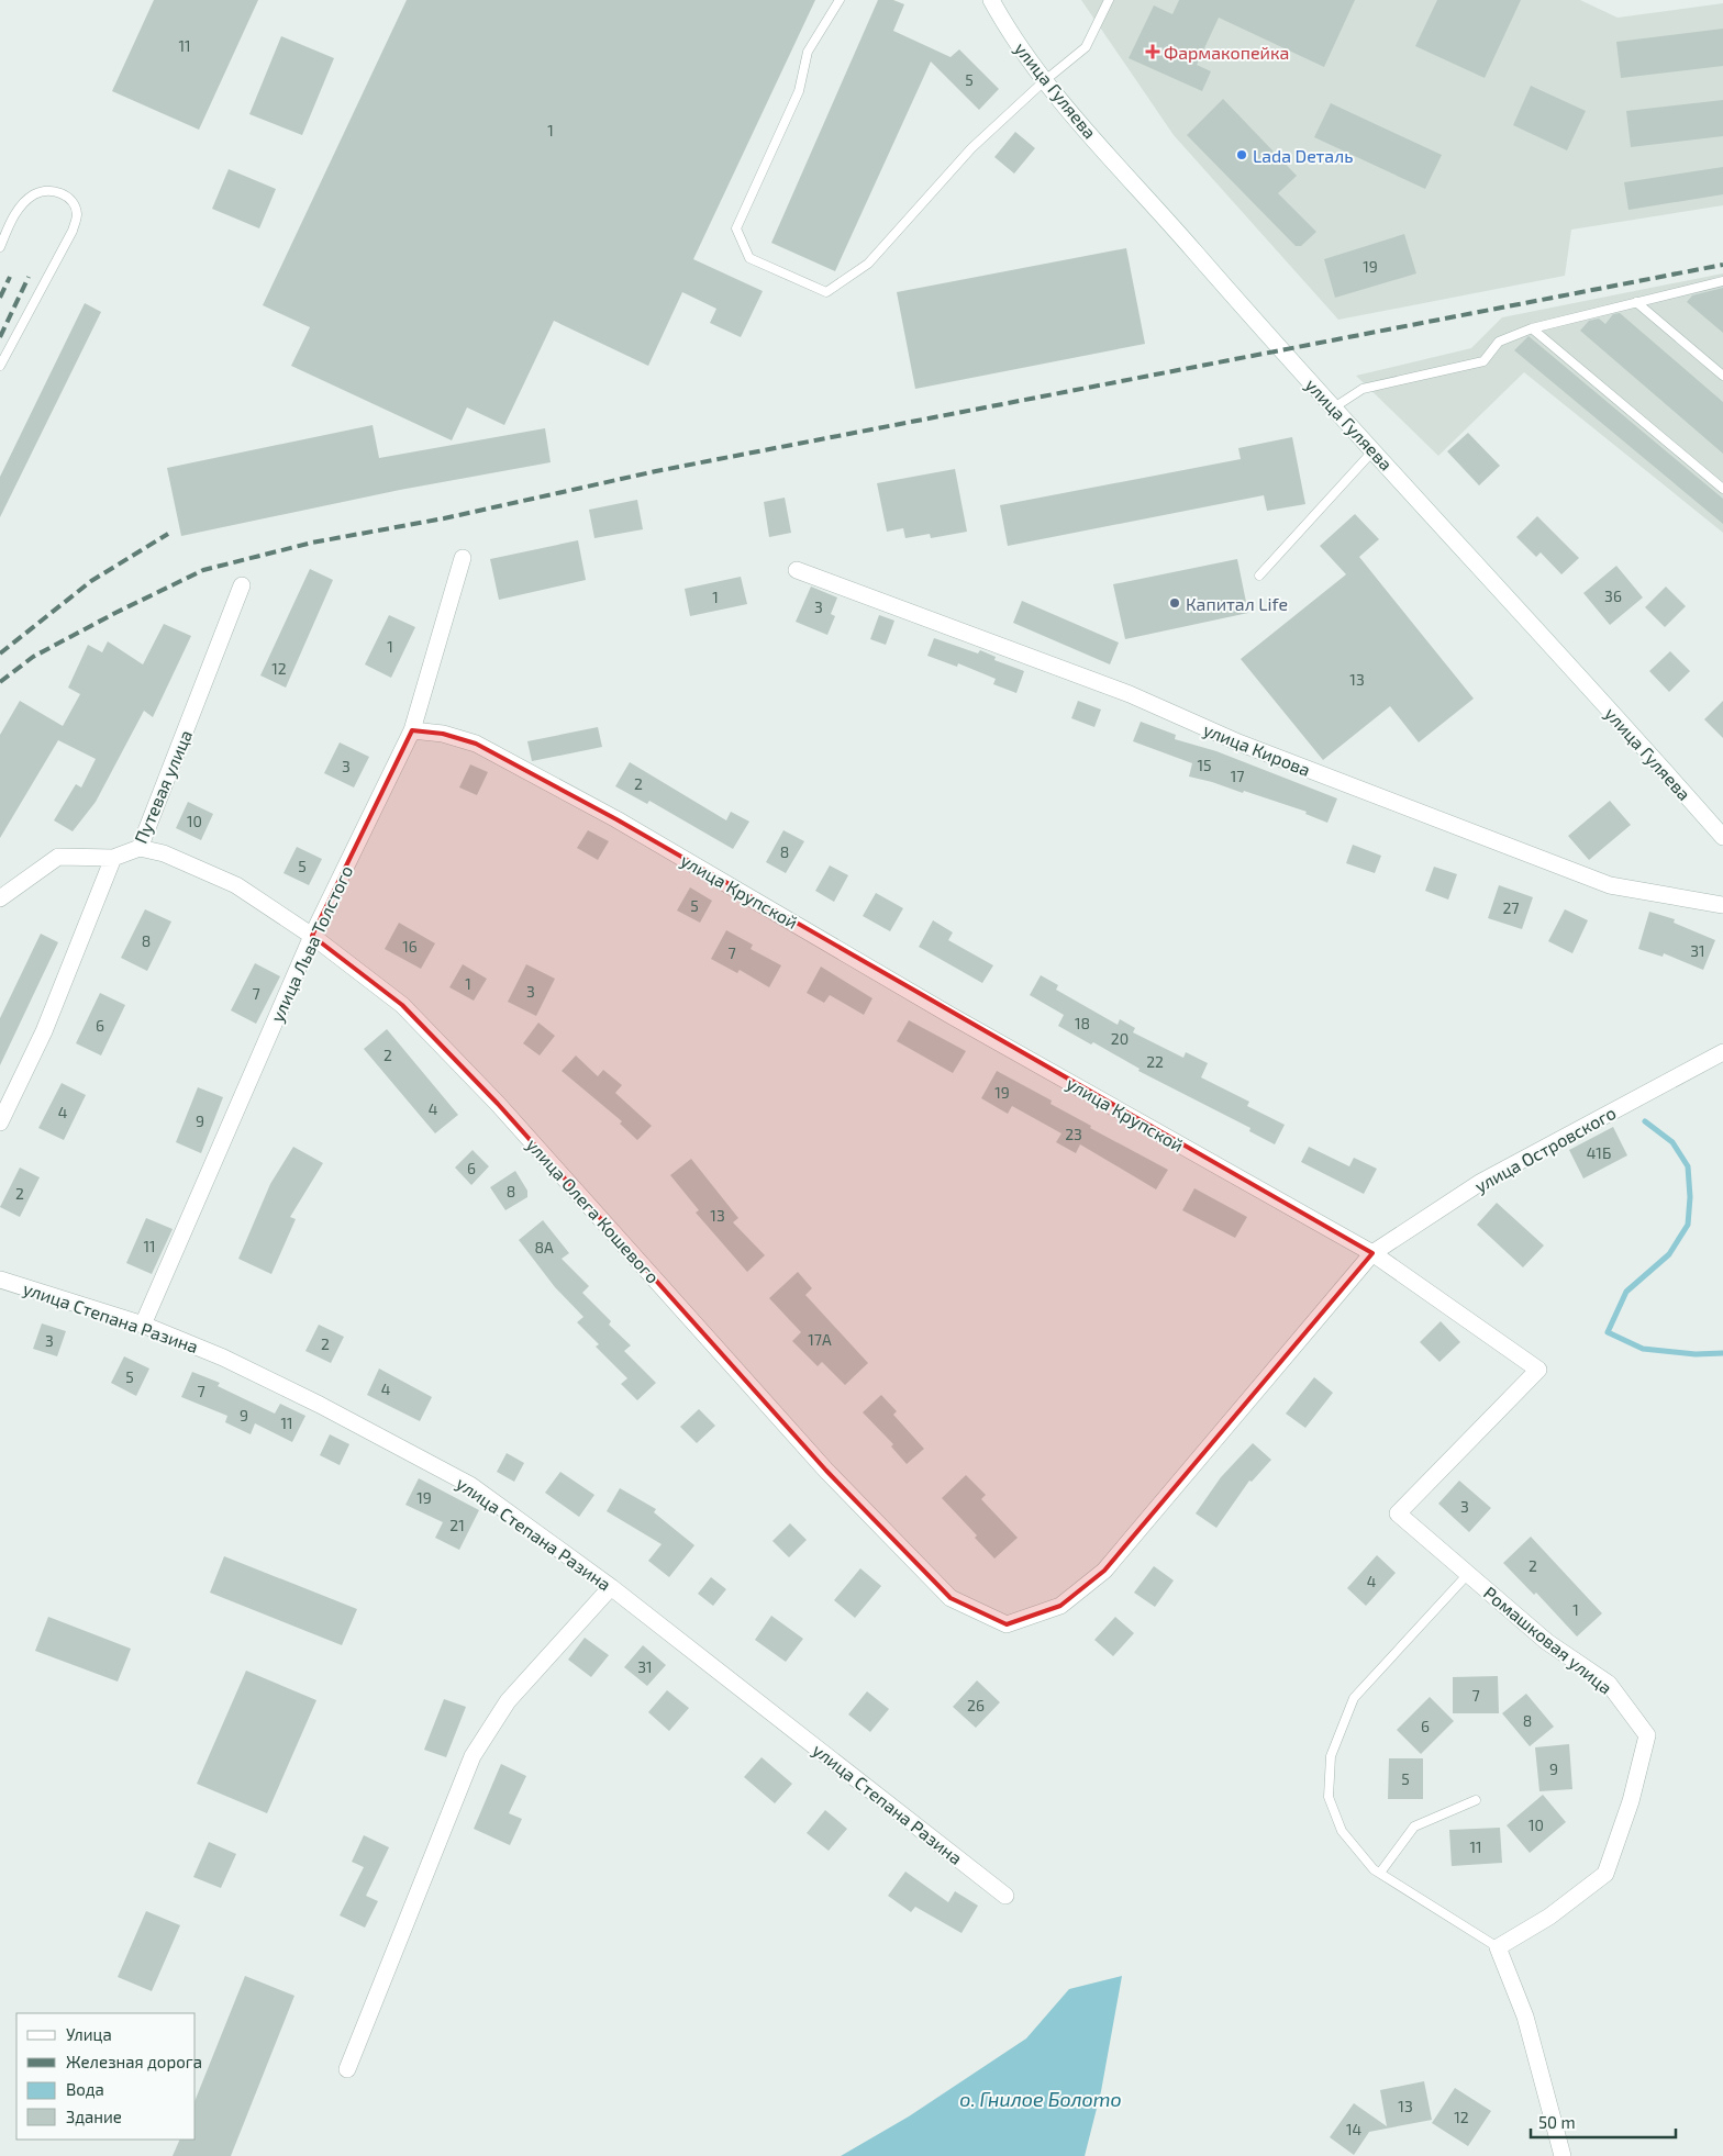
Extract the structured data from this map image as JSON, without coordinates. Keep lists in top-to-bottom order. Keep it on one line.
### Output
{"streets":{"street":["улица Гуляева","улица Кирова","Путевая улица","улица Крупской","улица Льва Толстого","улица Островского","улица Олега Кошевого","улица Степана Разина","Ромашковая улица"]},"crossings":[["Путевая улица","улица Олега Кошевого"],["улица Крупской","улица Льва Толстого"],["улица Крупской","улица Островского"],["улица Крупской","улица Олега Кошевого"],["улица Крупской","Ромашковая улица"],["улица Льва Толстого","улица Олега Кошевого"],["улица Льва Толстого","улица Степана Разина"],["улица Островского","улица Олега Кошевого"],["улица Островского","Ромашковая улица"],["улица Олега Кошевого","Ромашковая улица"]],"water":["о. Гнилое Болото"],"places":{"health":["Фармакопейка"],"other":["Lada Dеталь","Капитал Life"]},"house_numbers":["11","5","1","19","36","1","3","1","12","13","15","3","17","2","10","8","5","5","27","8","16","31","7","1","3","7","18","6","20","2","22","19","4","4","9","23","41Б","6","8","2","13","11","8А","17А","3","2","5","4","7","9","11","19","3","21","2","4","1","31","7","26","8","6","9","5","10","11","13","12","14"],"legend":["Улица","Железная дорога","Вода","Здание"],"scale_bar":"50 m"}
